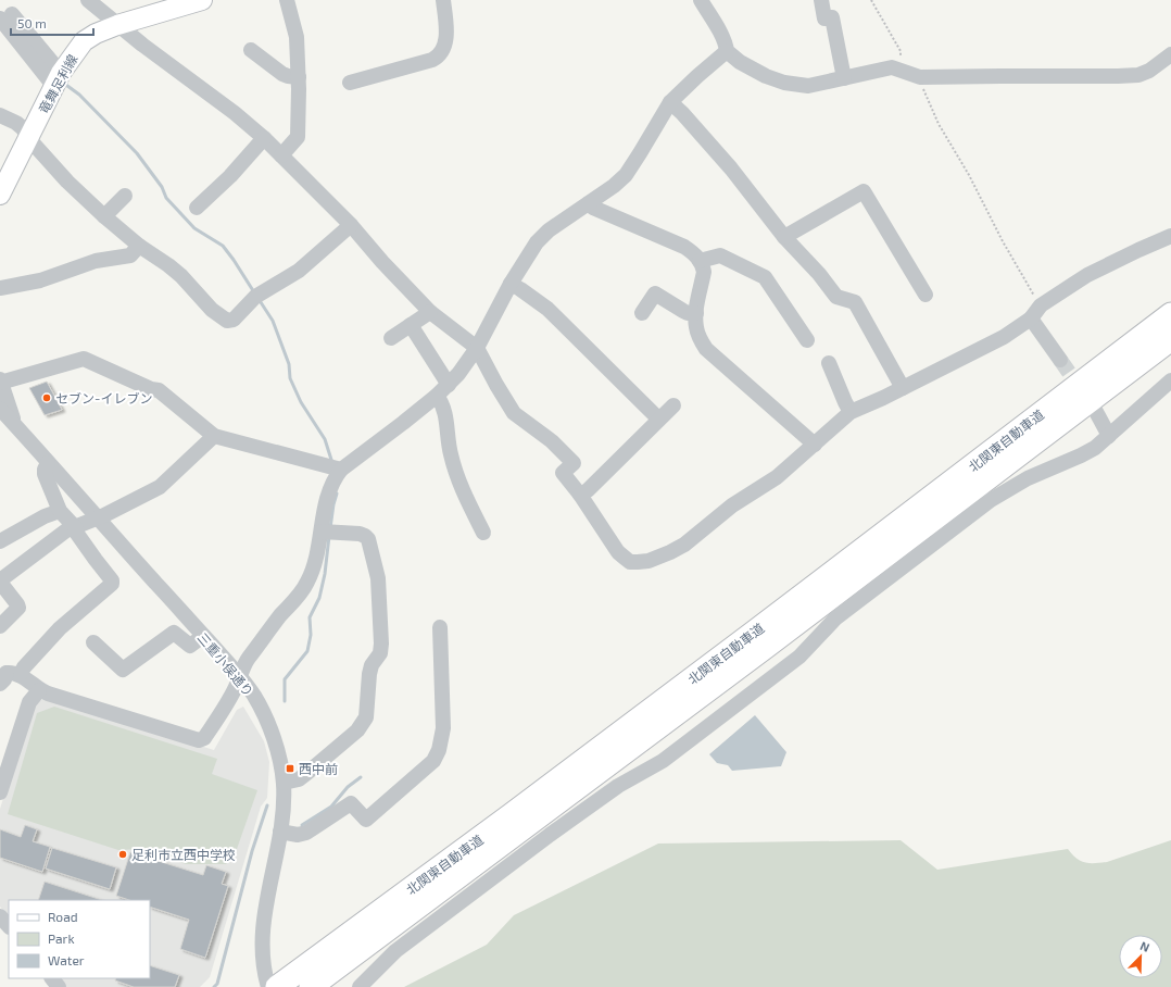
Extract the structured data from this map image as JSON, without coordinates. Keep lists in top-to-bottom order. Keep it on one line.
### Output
{"streets":{"highway":["北関東自動車道"],"main road":["竜舞足利線"],"street":["三重小俣通り"]},"crossings":[["北関東自動車道","三重小俣通り"]],"places":{"other":["セブン-イレブン","足利市立西中学校"],"transit":["西中前"]},"legend":["Road","Park","Water"],"scale_bar":"50 m","north":"top right"}
